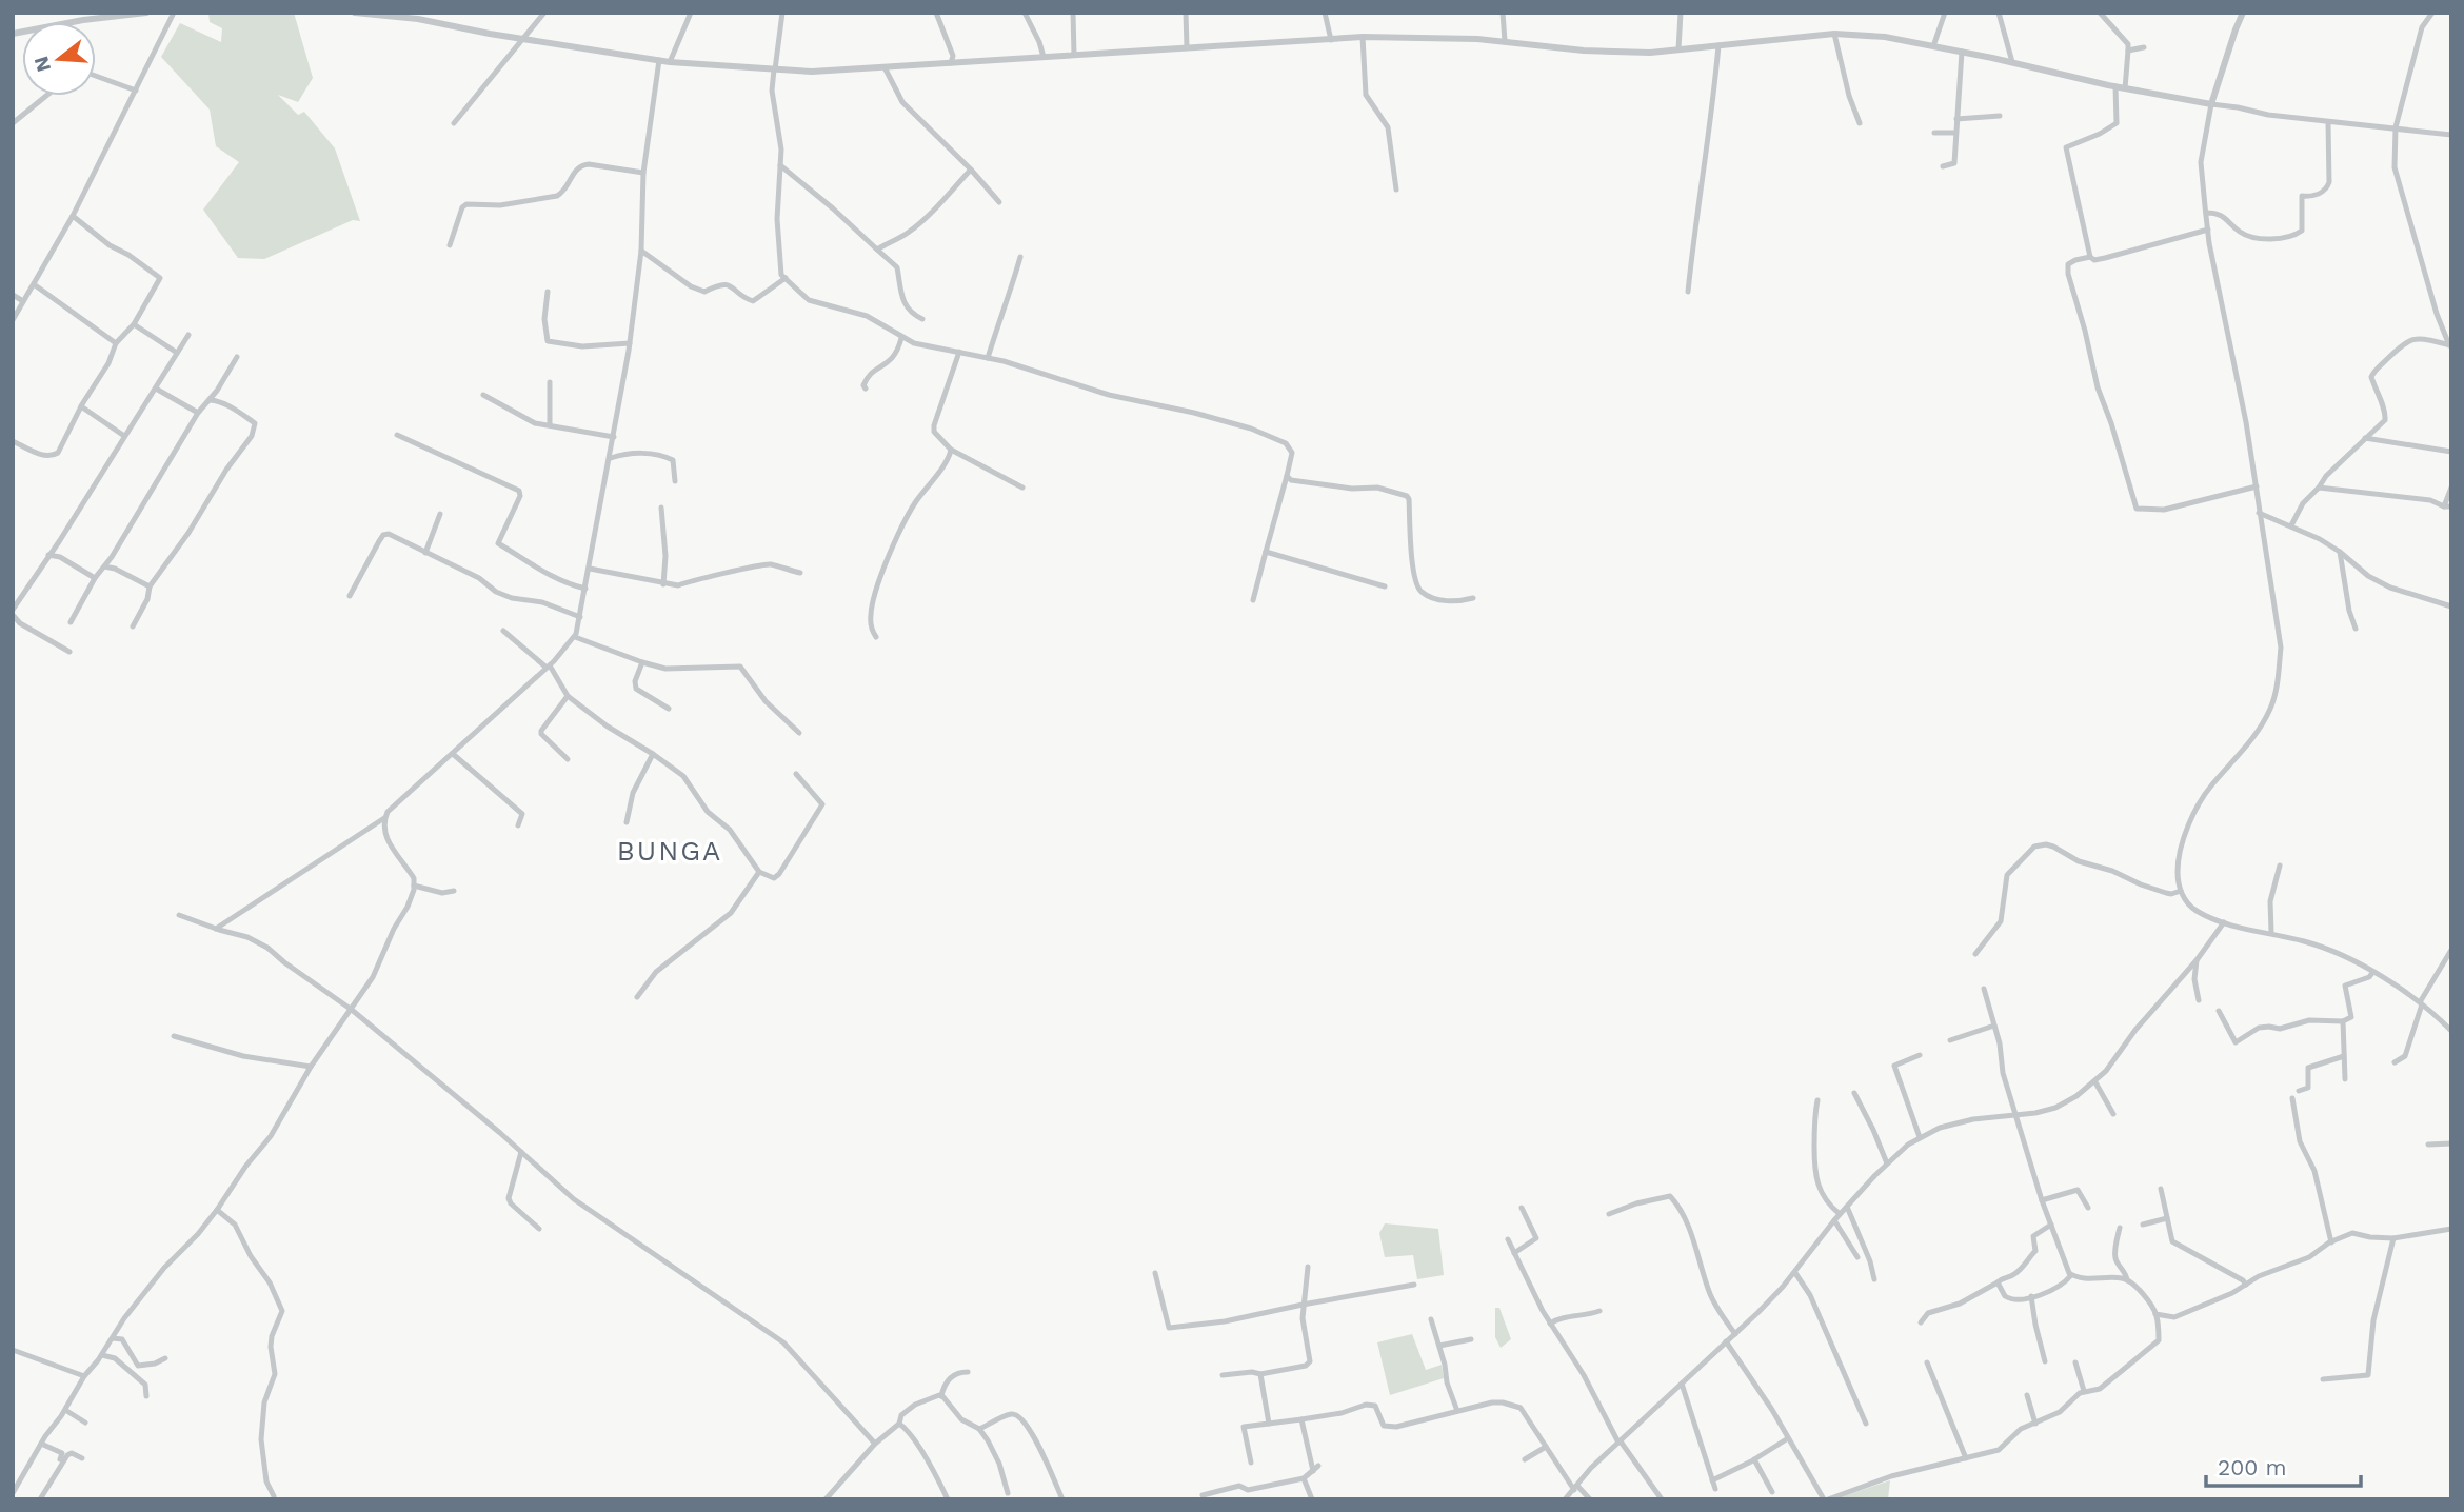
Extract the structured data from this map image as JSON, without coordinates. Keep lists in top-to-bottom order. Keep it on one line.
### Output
{"districts":["BUNGA"],"scale_bar":"200 m","north":"left"}
